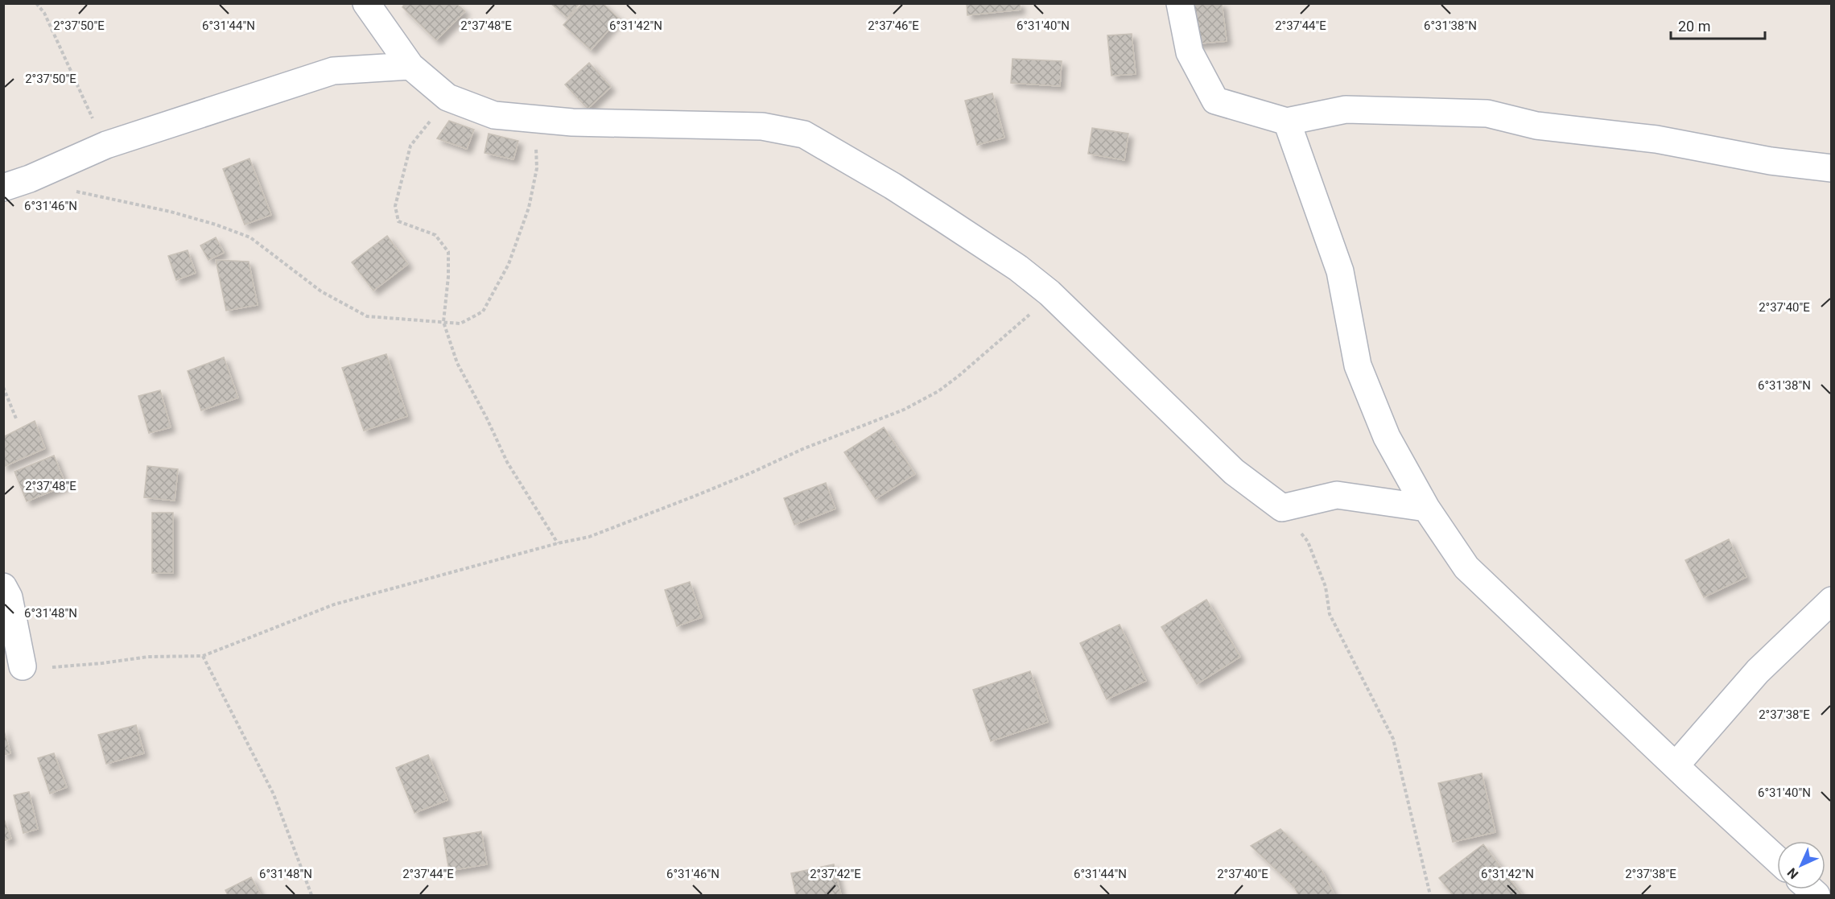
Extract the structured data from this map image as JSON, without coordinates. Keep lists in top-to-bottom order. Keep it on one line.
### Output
{"scale_bar":"20 m","north":"bottom left","coordinates":["2°37'50\"E","6°31'44\"N","2°37'48\"E","6°31'42\"N","2°37'46\"E","6°31'40\"N","2°37'44\"E","6°31'38\"N","6°31'46\"N","2°37'40\"E","6°31'48\"N","2°37'38\"E","2°37'42\"E"]}
